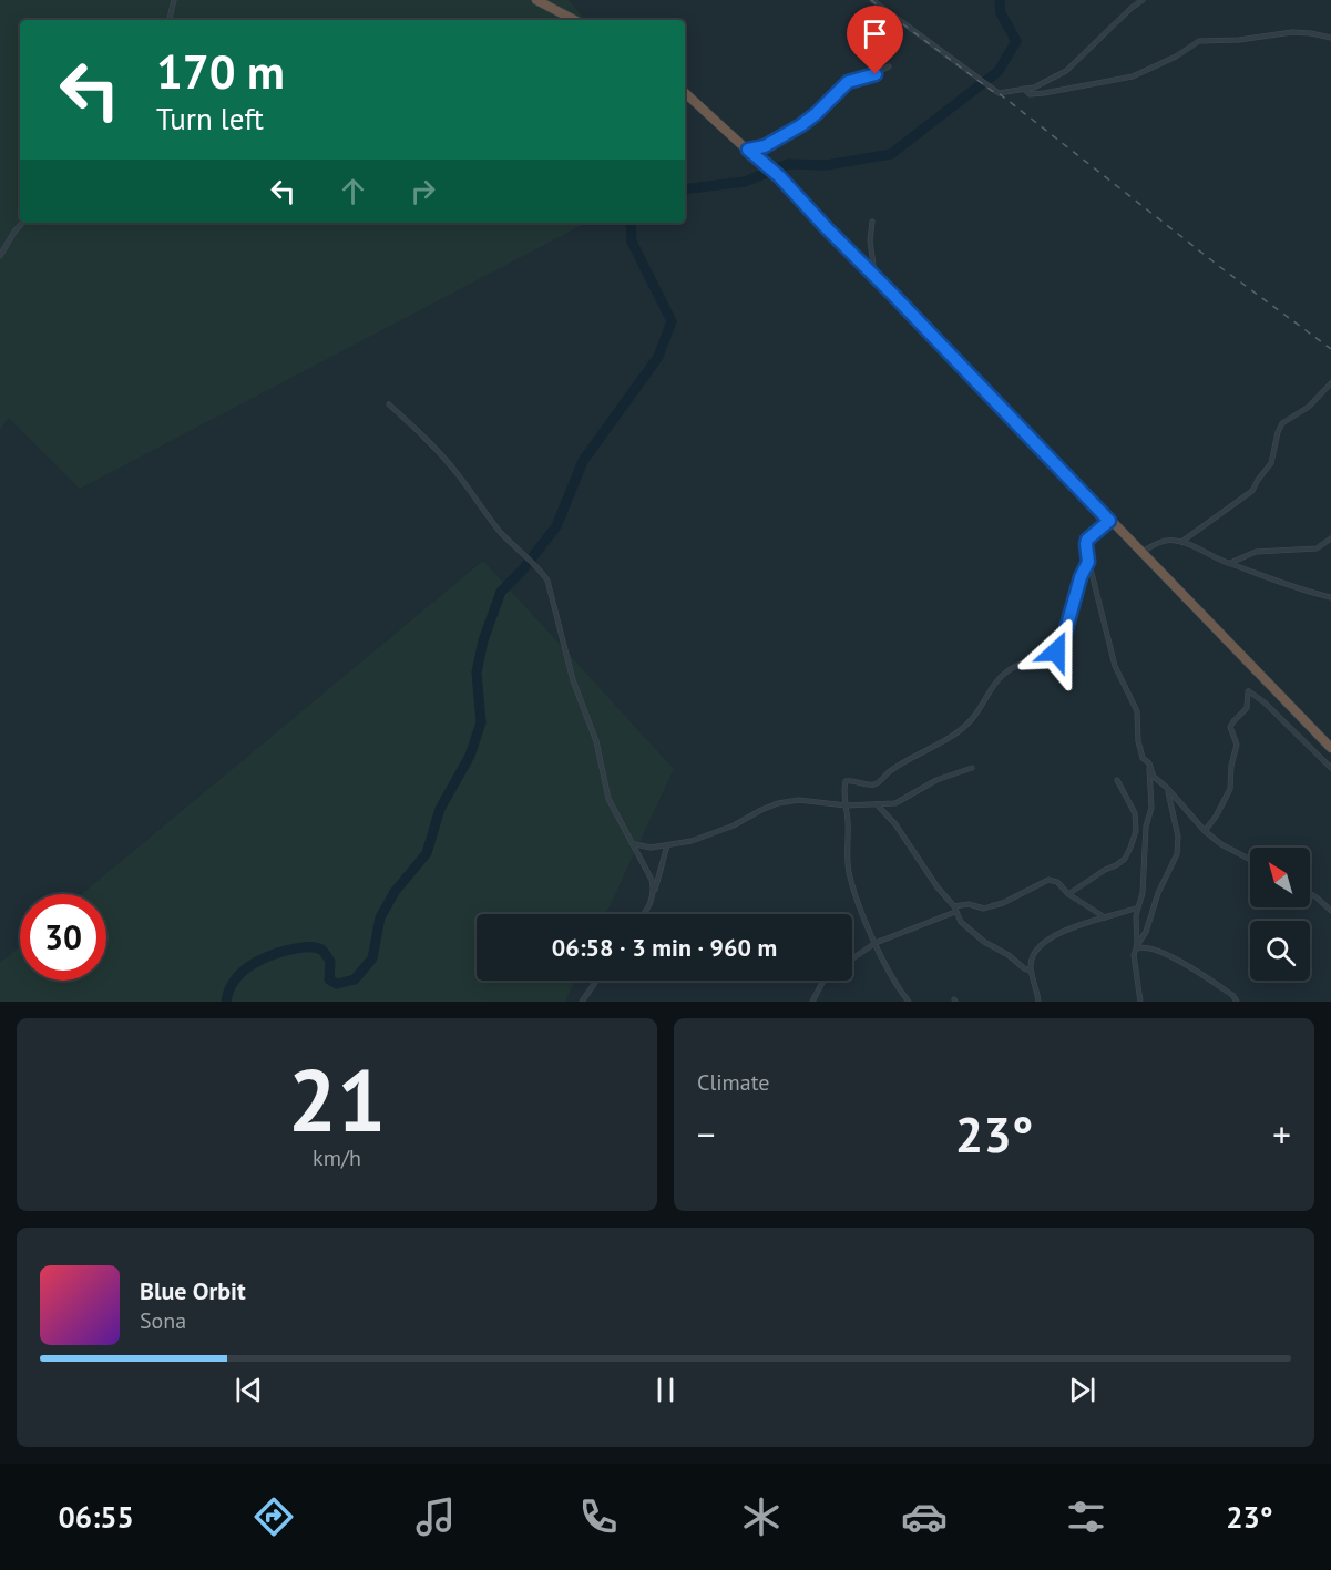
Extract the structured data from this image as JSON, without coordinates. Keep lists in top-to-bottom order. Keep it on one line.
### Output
{"north":"top left","page":{"turn":["170 m","Turn left"],"limit":"30","trip":"06:58 · 3 min · 960 m","tile":[["21","km/h"],"Climate"],"heat":["−","23°","+"],"song":["Blue Orbit","Sona"],"tabs":["06:55","23°"]}}
